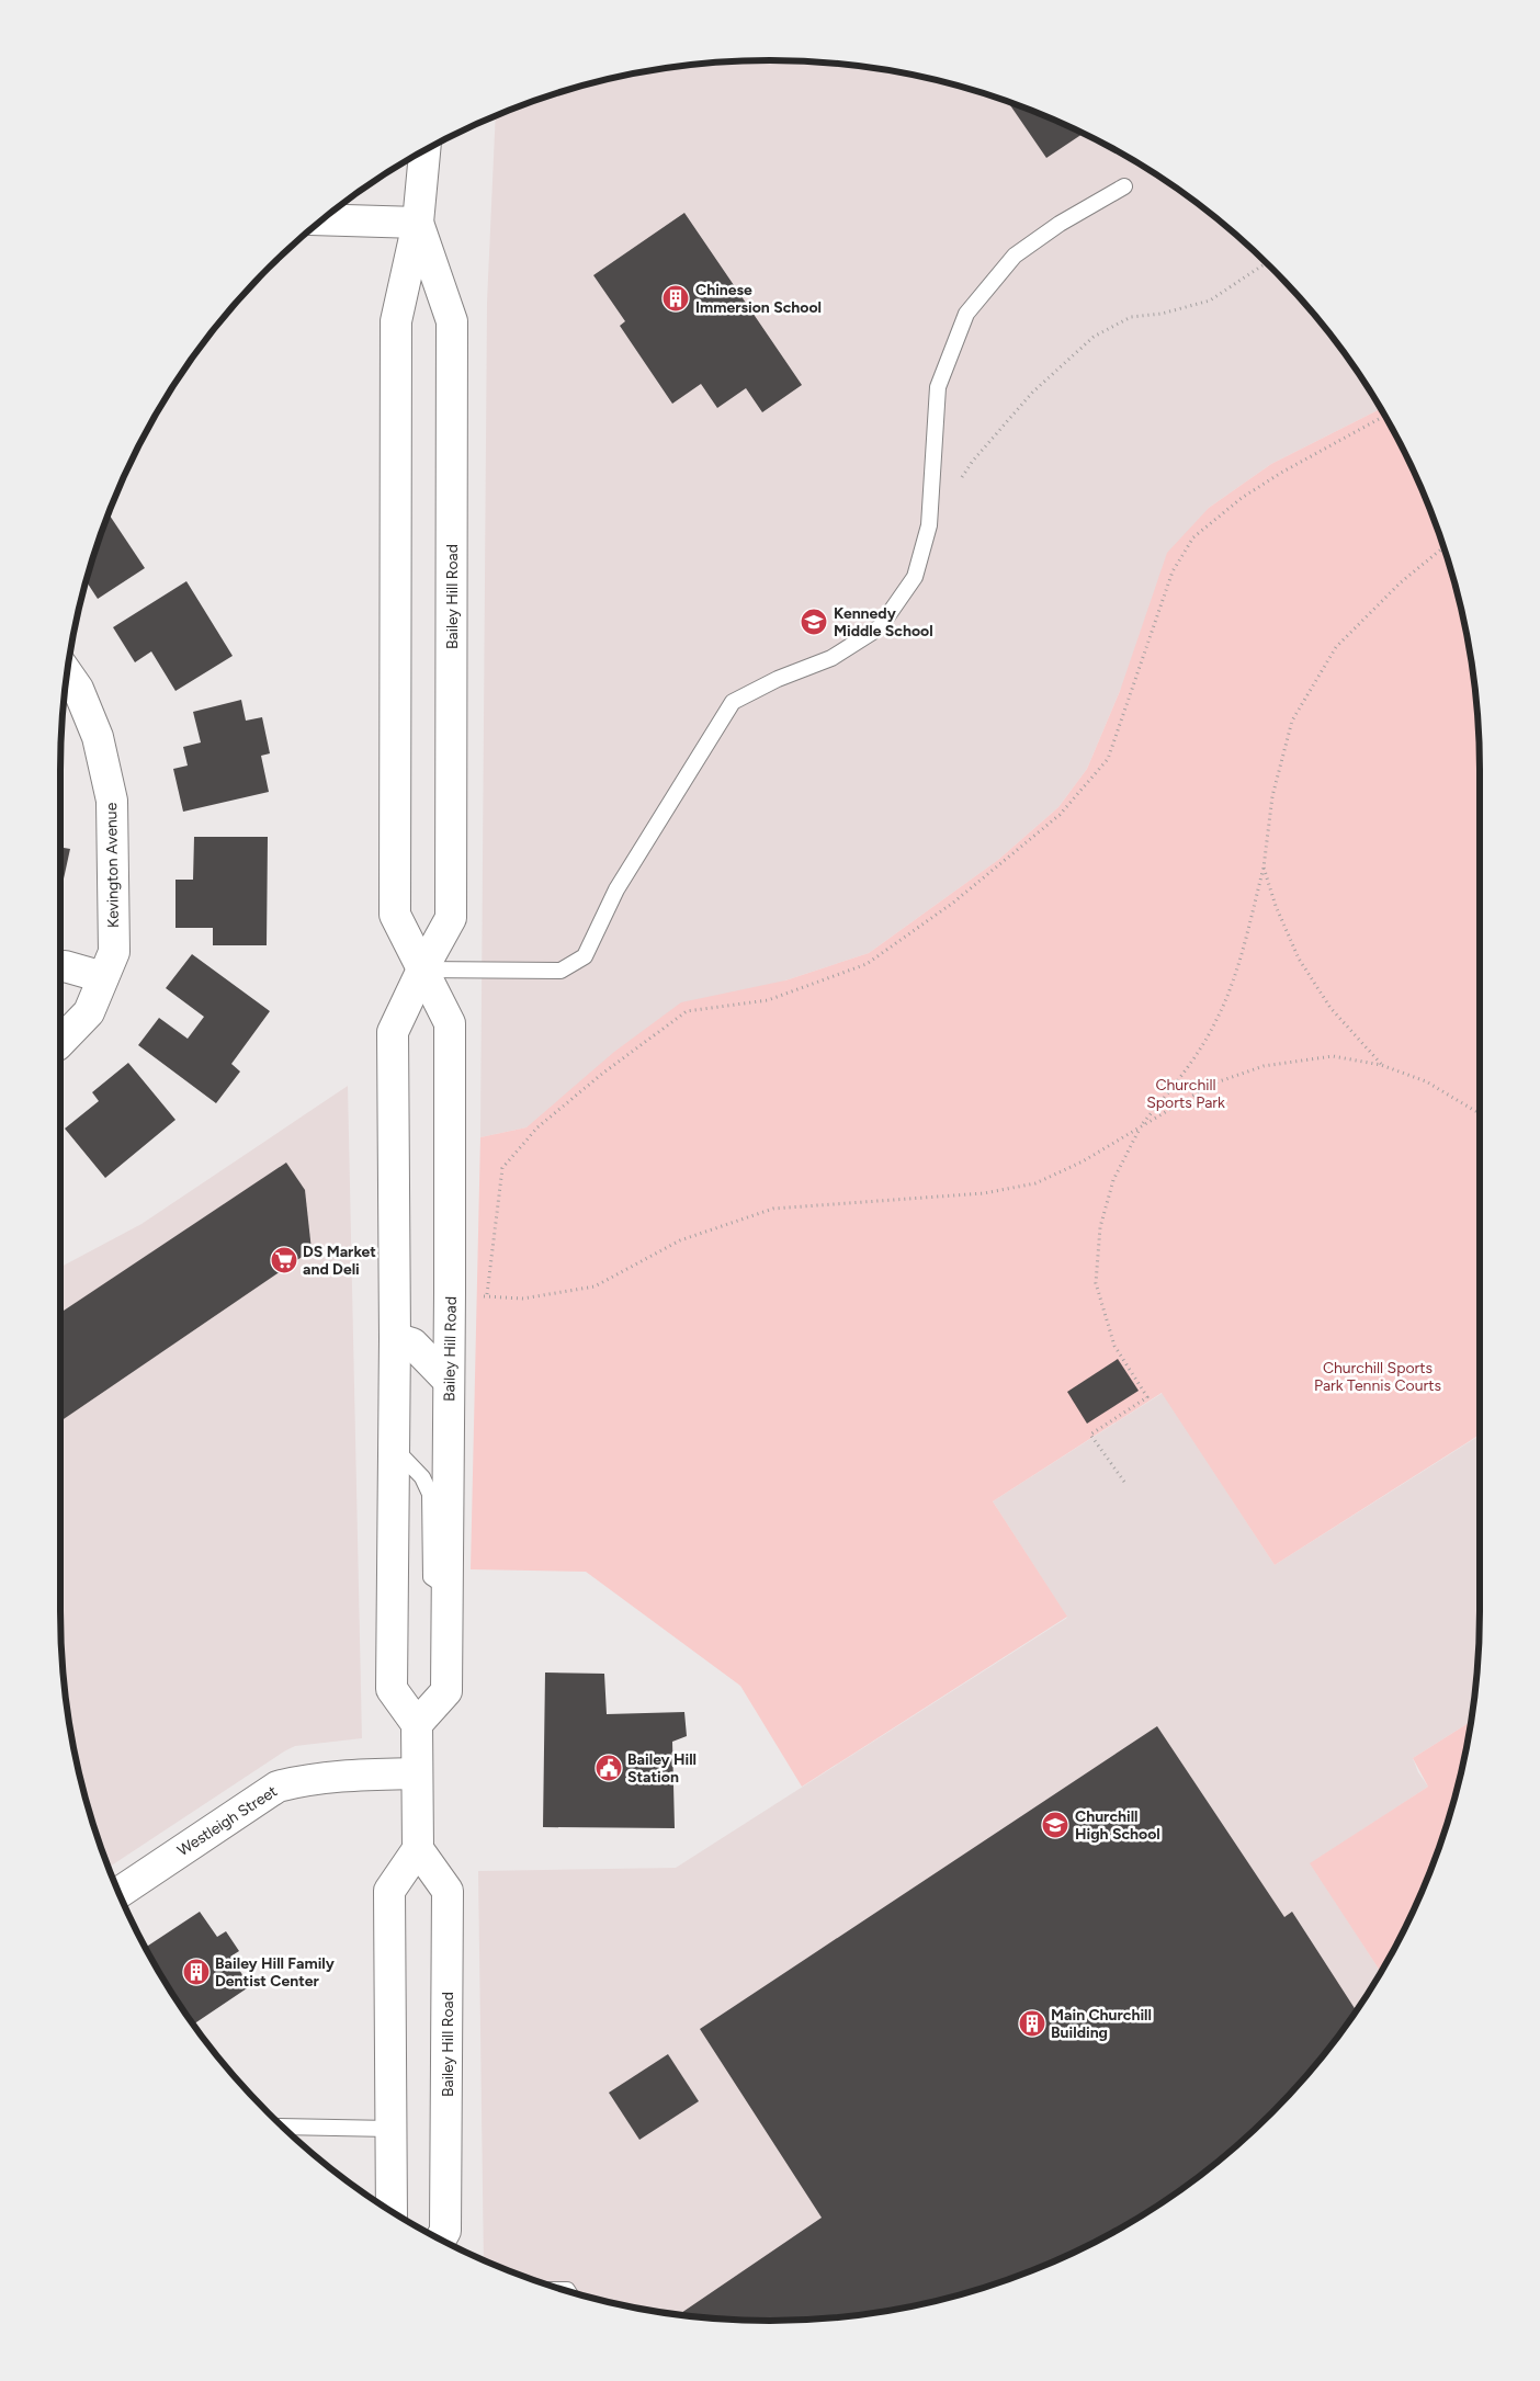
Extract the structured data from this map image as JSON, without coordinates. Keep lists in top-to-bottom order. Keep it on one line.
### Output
{"streets":{"main road":["Bailey Hill Road","Kevington Avenue","Westleigh Street"]},"parks":["Churchill Sports Park","Churchill Sports Park Tennis Courts"],"places":{"building":["Chinese Immersion School","Bailey Hill Family Dentist Center","Main Churchill Building"],"school or university":["Kennedy Middle School","Churchill High School"],"supermarket":["DS Market and Deli"],"public building":["Bailey Hill Station"]}}
